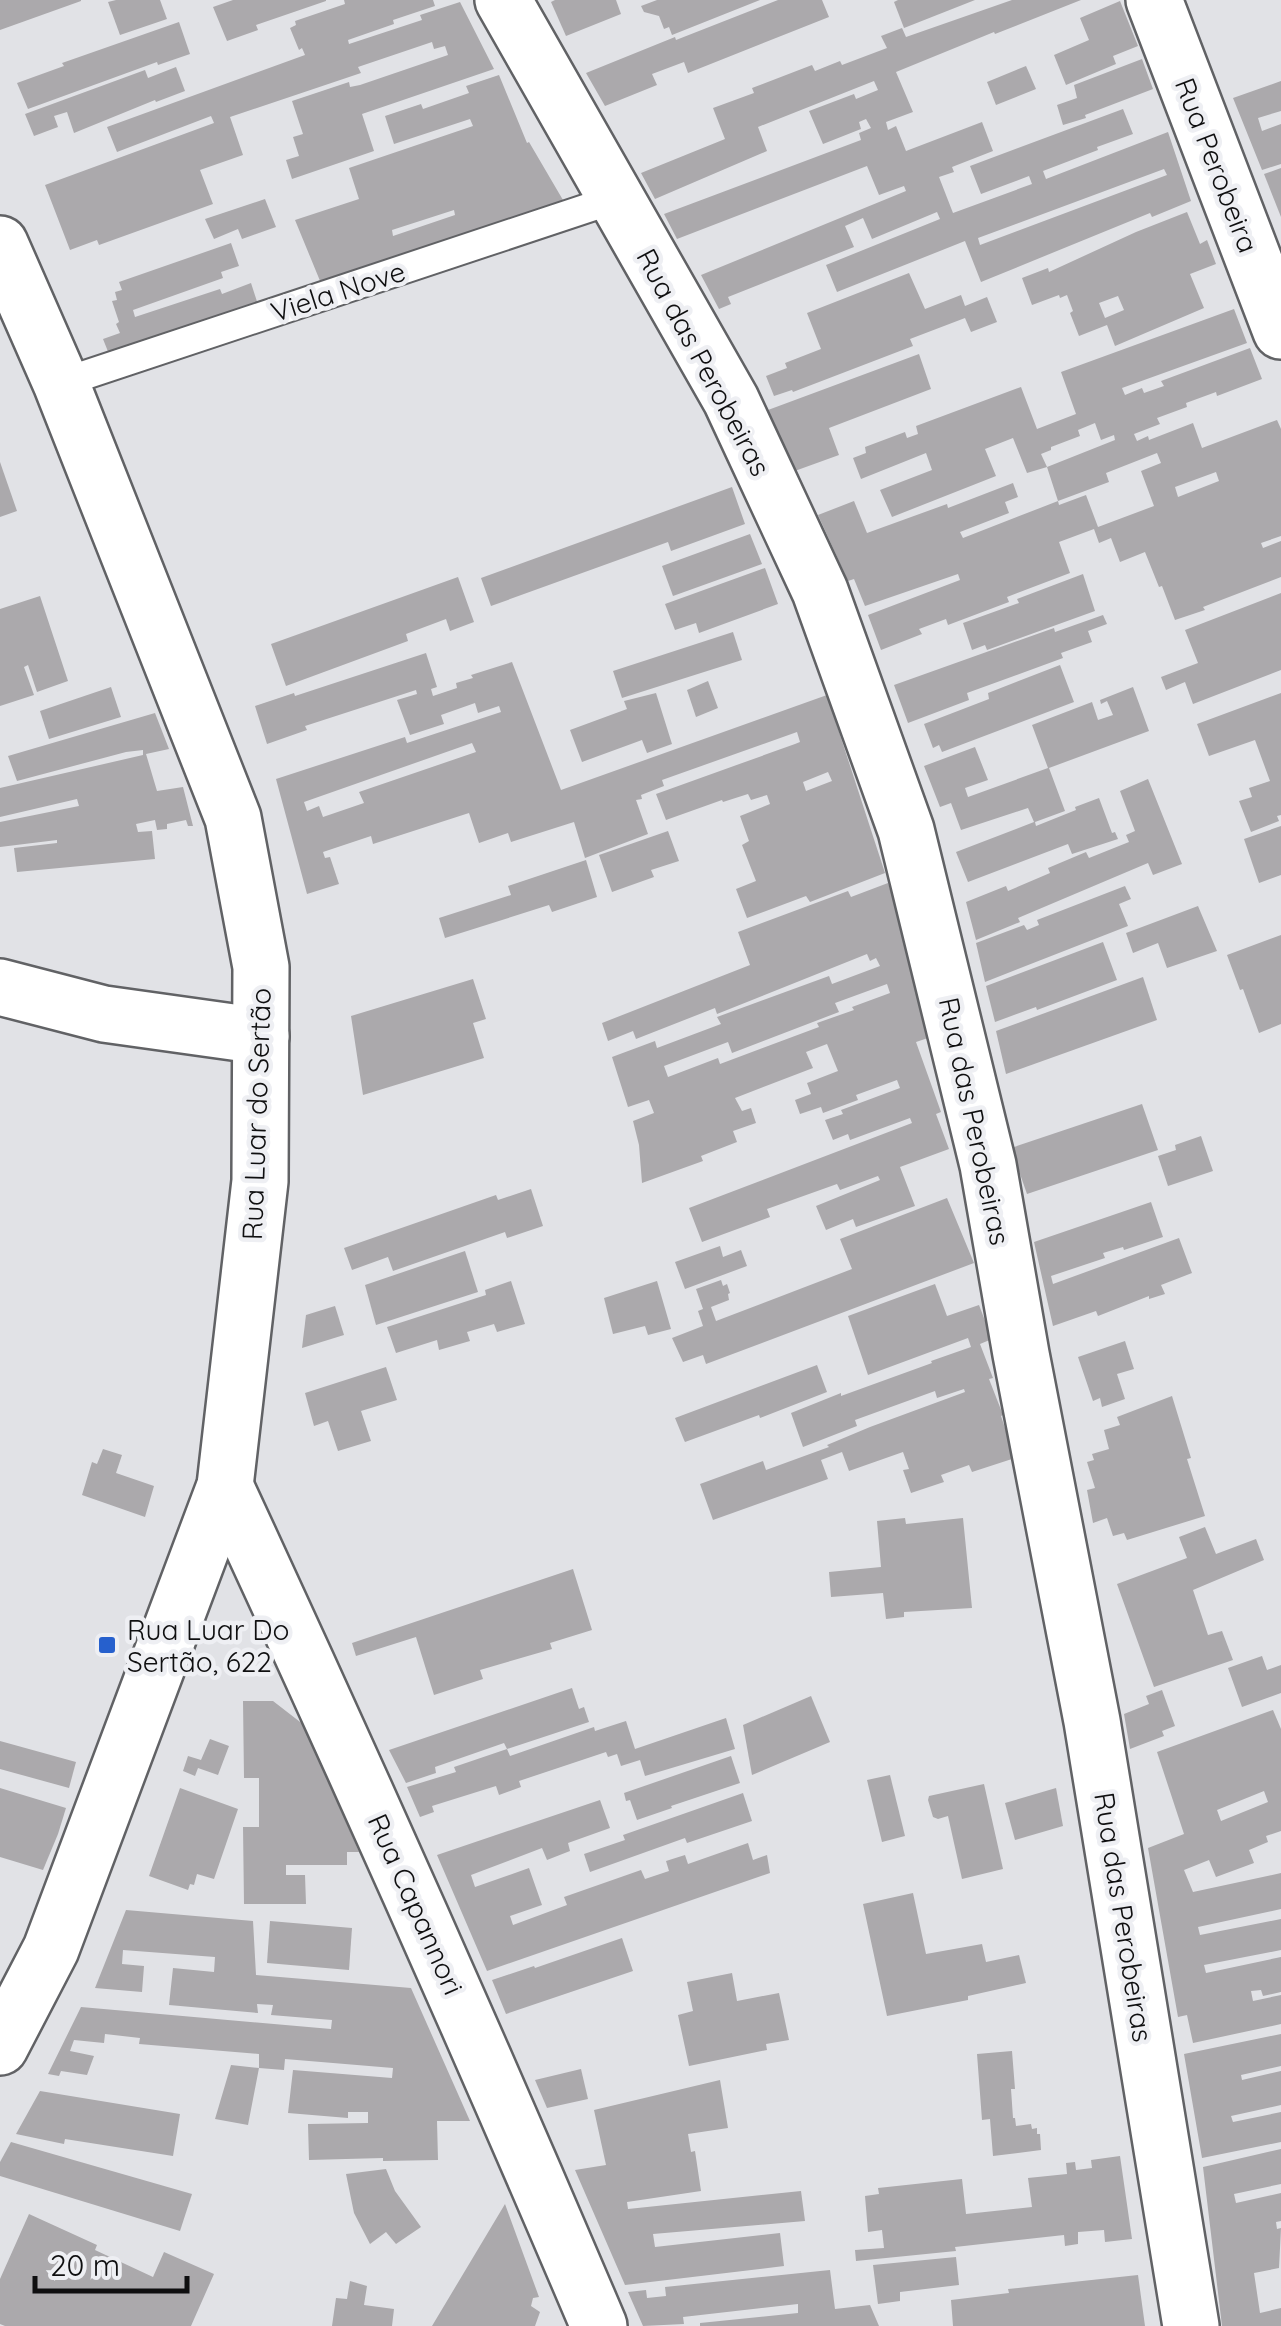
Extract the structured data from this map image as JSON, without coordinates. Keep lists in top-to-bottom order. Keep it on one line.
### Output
{"streets":{"street":["Rua Perobeira","Rua das Perobeiras","Rua Luar do Sertão","Rua Capannori"],"lane":["Viela Nove"]},"crossings":[["Viela Nove","Rua das Perobeiras"],["Viela Nove","Rua Luar do Sertão"],["Rua Luar do Sertão","Rua Capannori"]],"places":{"transit":["Rua Luar Do Sertão, 622"]},"scale_bar":"20 m"}
